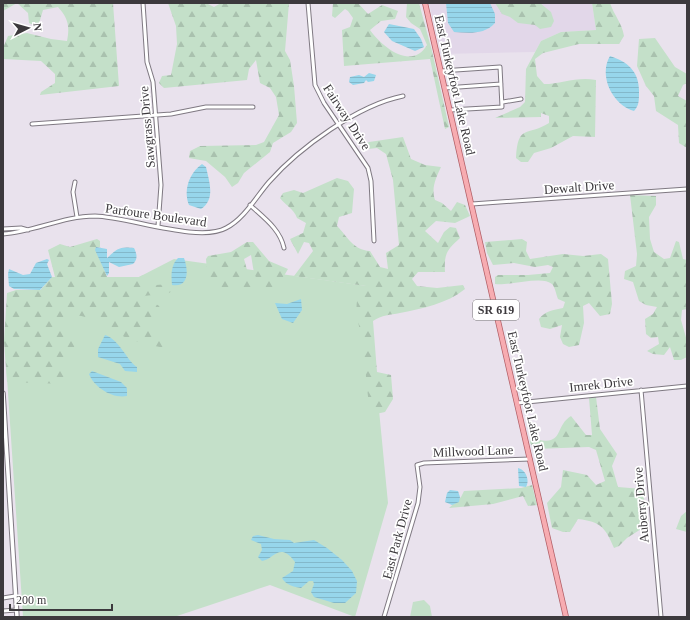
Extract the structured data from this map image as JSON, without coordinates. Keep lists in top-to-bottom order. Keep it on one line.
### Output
{"streets":{"main road":["East Turkeyfoot Lake Road","SR 619"],"street":["Fairway Drive","Sawgrass Drive","Dewalt Drive","Parfoure Boulevard","Imrek Drive","Millwood Lane","Auberry Drive","East Park Drive"]},"crossings":[["East Turkeyfoot Lake Road","Dewalt Drive"],["East Turkeyfoot Lake Road","Imrek Drive"],["East Turkeyfoot Lake Road","Millwood Lane"],["Fairway Drive","Parfoure Boulevard"],["Sawgrass Drive","Parfoure Boulevard"],["Imrek Drive","Auberry Drive"],["Millwood Lane","East Park Drive"]],"scale_bar":"200 m","north":"right"}
